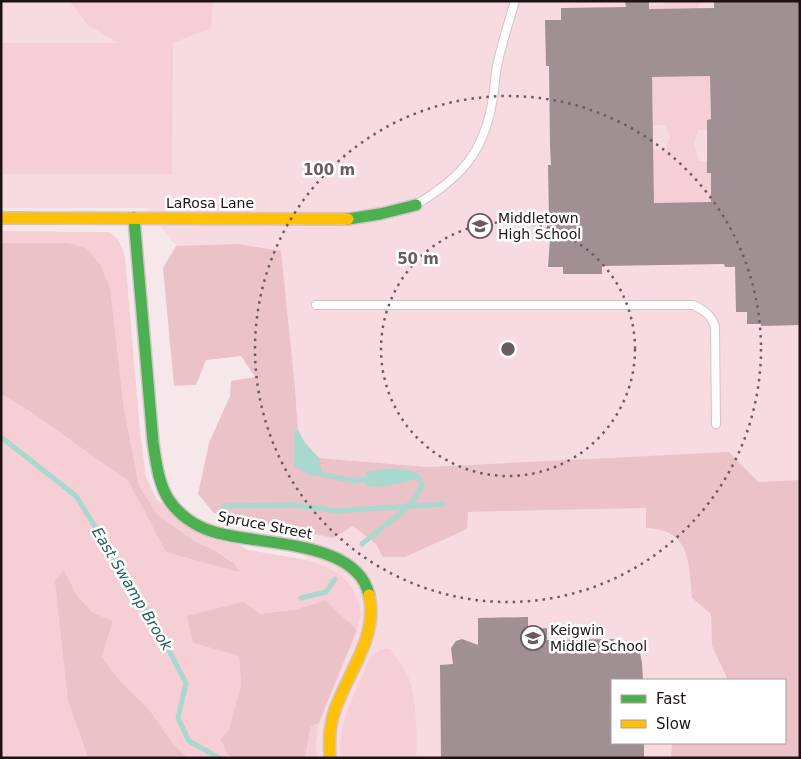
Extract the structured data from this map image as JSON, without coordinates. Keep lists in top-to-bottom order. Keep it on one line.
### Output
{"streets":{"street":["LaRosa Lane","Spruce Street"]},"crossings":[["LaRosa Lane","Spruce Street"]],"water":["East Swamp Brook"],"places":{"school or university":["Middletown High School","Keigwin Middle School"]},"legend":["Fast","Slow"],"rings":["100 m","50 m"]}
